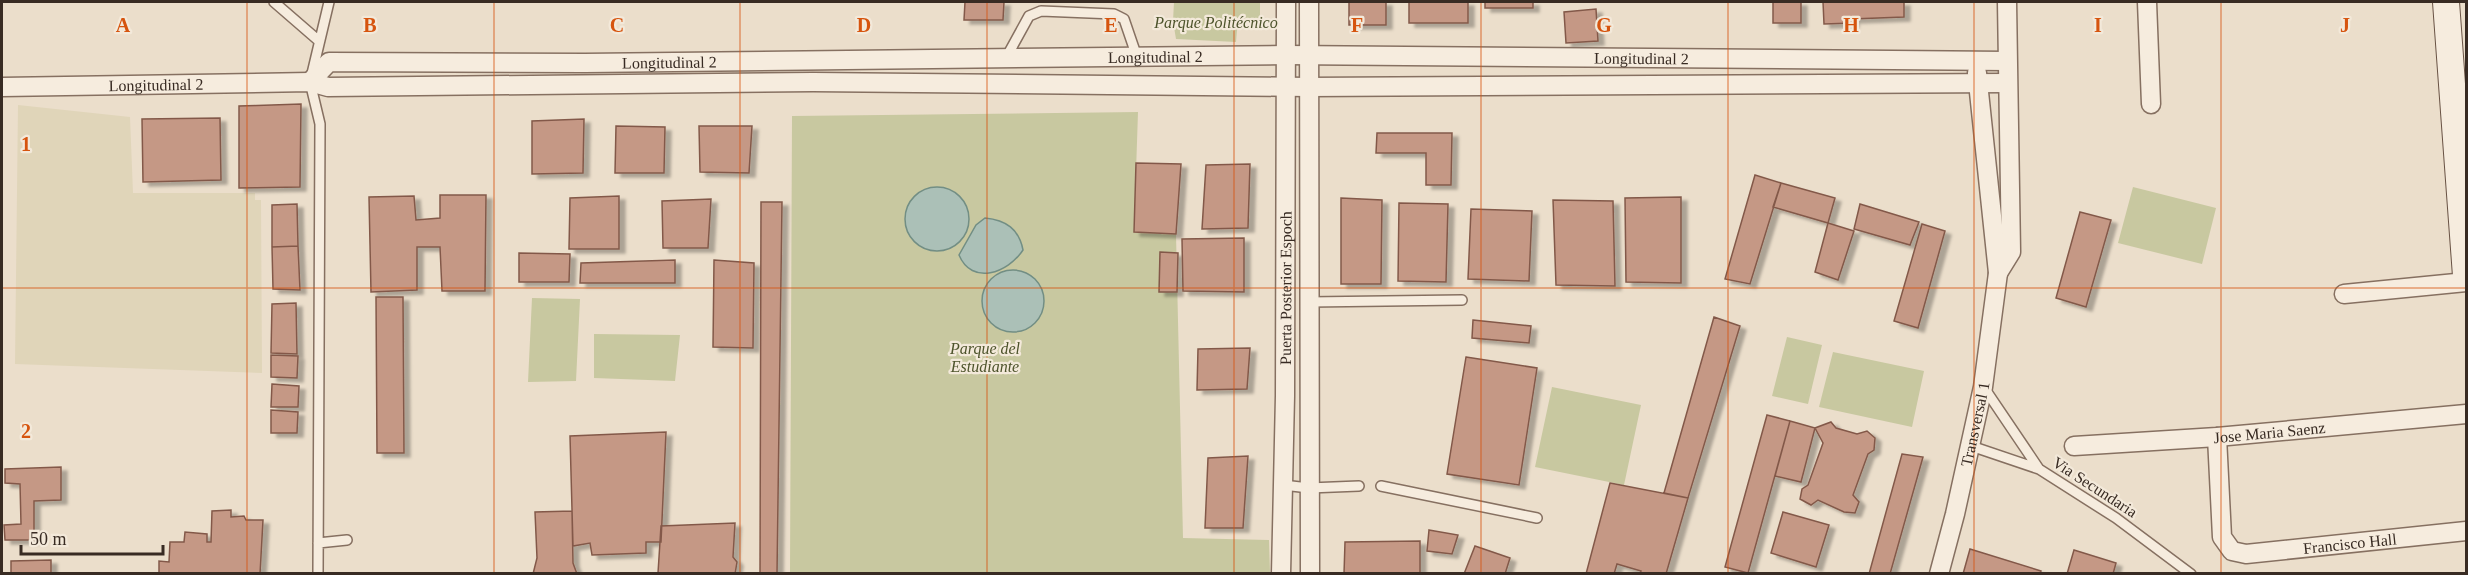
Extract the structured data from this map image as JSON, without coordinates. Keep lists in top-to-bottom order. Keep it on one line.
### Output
{"streets":{"street":["Longitudinal 2","Puerta Posterior Espoch","Transversal 1","Jose Maria Saenz","Francisco Hall"],"lane":["Via Secundaria"]},"crossings":[["Longitudinal 2","Puerta Posterior Espoch"],["Longitudinal 2","Transversal 1"],["Transversal 1","Via Secundaria"],["Jose Maria Saenz","Francisco Hall"]],"parks":["Parque Politécnico","Parque del Estudiante"],"scale_bar":"50 m","grid":{"columns":["A","B","C","D","E","F","G","H","I","J"],"rows":["1","2"]}}
